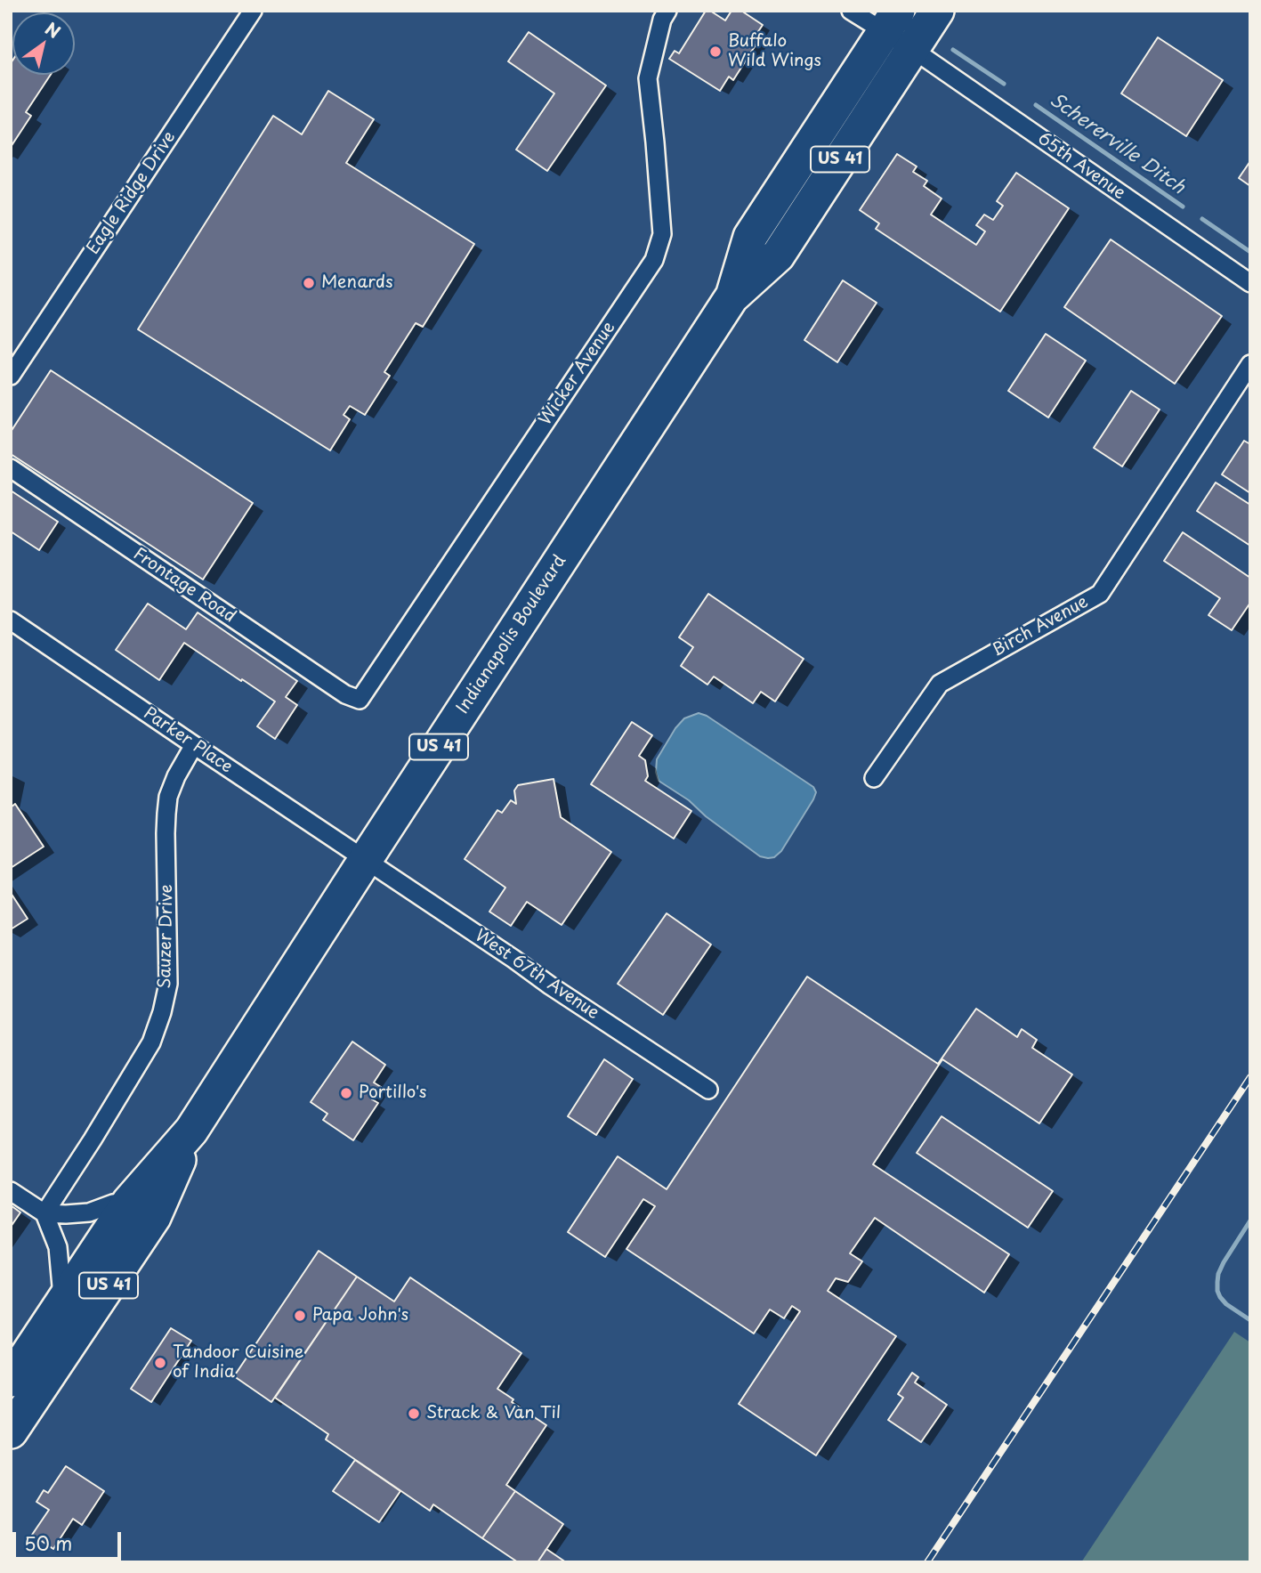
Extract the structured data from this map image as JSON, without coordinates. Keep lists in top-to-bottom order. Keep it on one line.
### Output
{"streets":{"highway":["US 41","Indianapolis Boulevard"],"street":["65th Avenue","Eagle Ridge Drive","Wicker Avenue","Frontage Road","Birch Avenue","Parker Place","Sauzer Drive","West 67th Avenue"]},"crossings":[["65th Avenue","Indianapolis Boulevard"],["Wicker Avenue","Frontage Road"],["Indianapolis Boulevard","Parker Place"],["Indianapolis Boulevard","West 67th Avenue"],["Parker Place","Sauzer Drive"],["Parker Place","West 67th Avenue"]],"water":["Schererville Ditch"],"places":["Buffalo Wild Wings","Menards","Portillo's","Papa John's","Tandoor Cuisine of India","Strack & Van Til"],"scale_bar":"50 m","north":"top right"}
